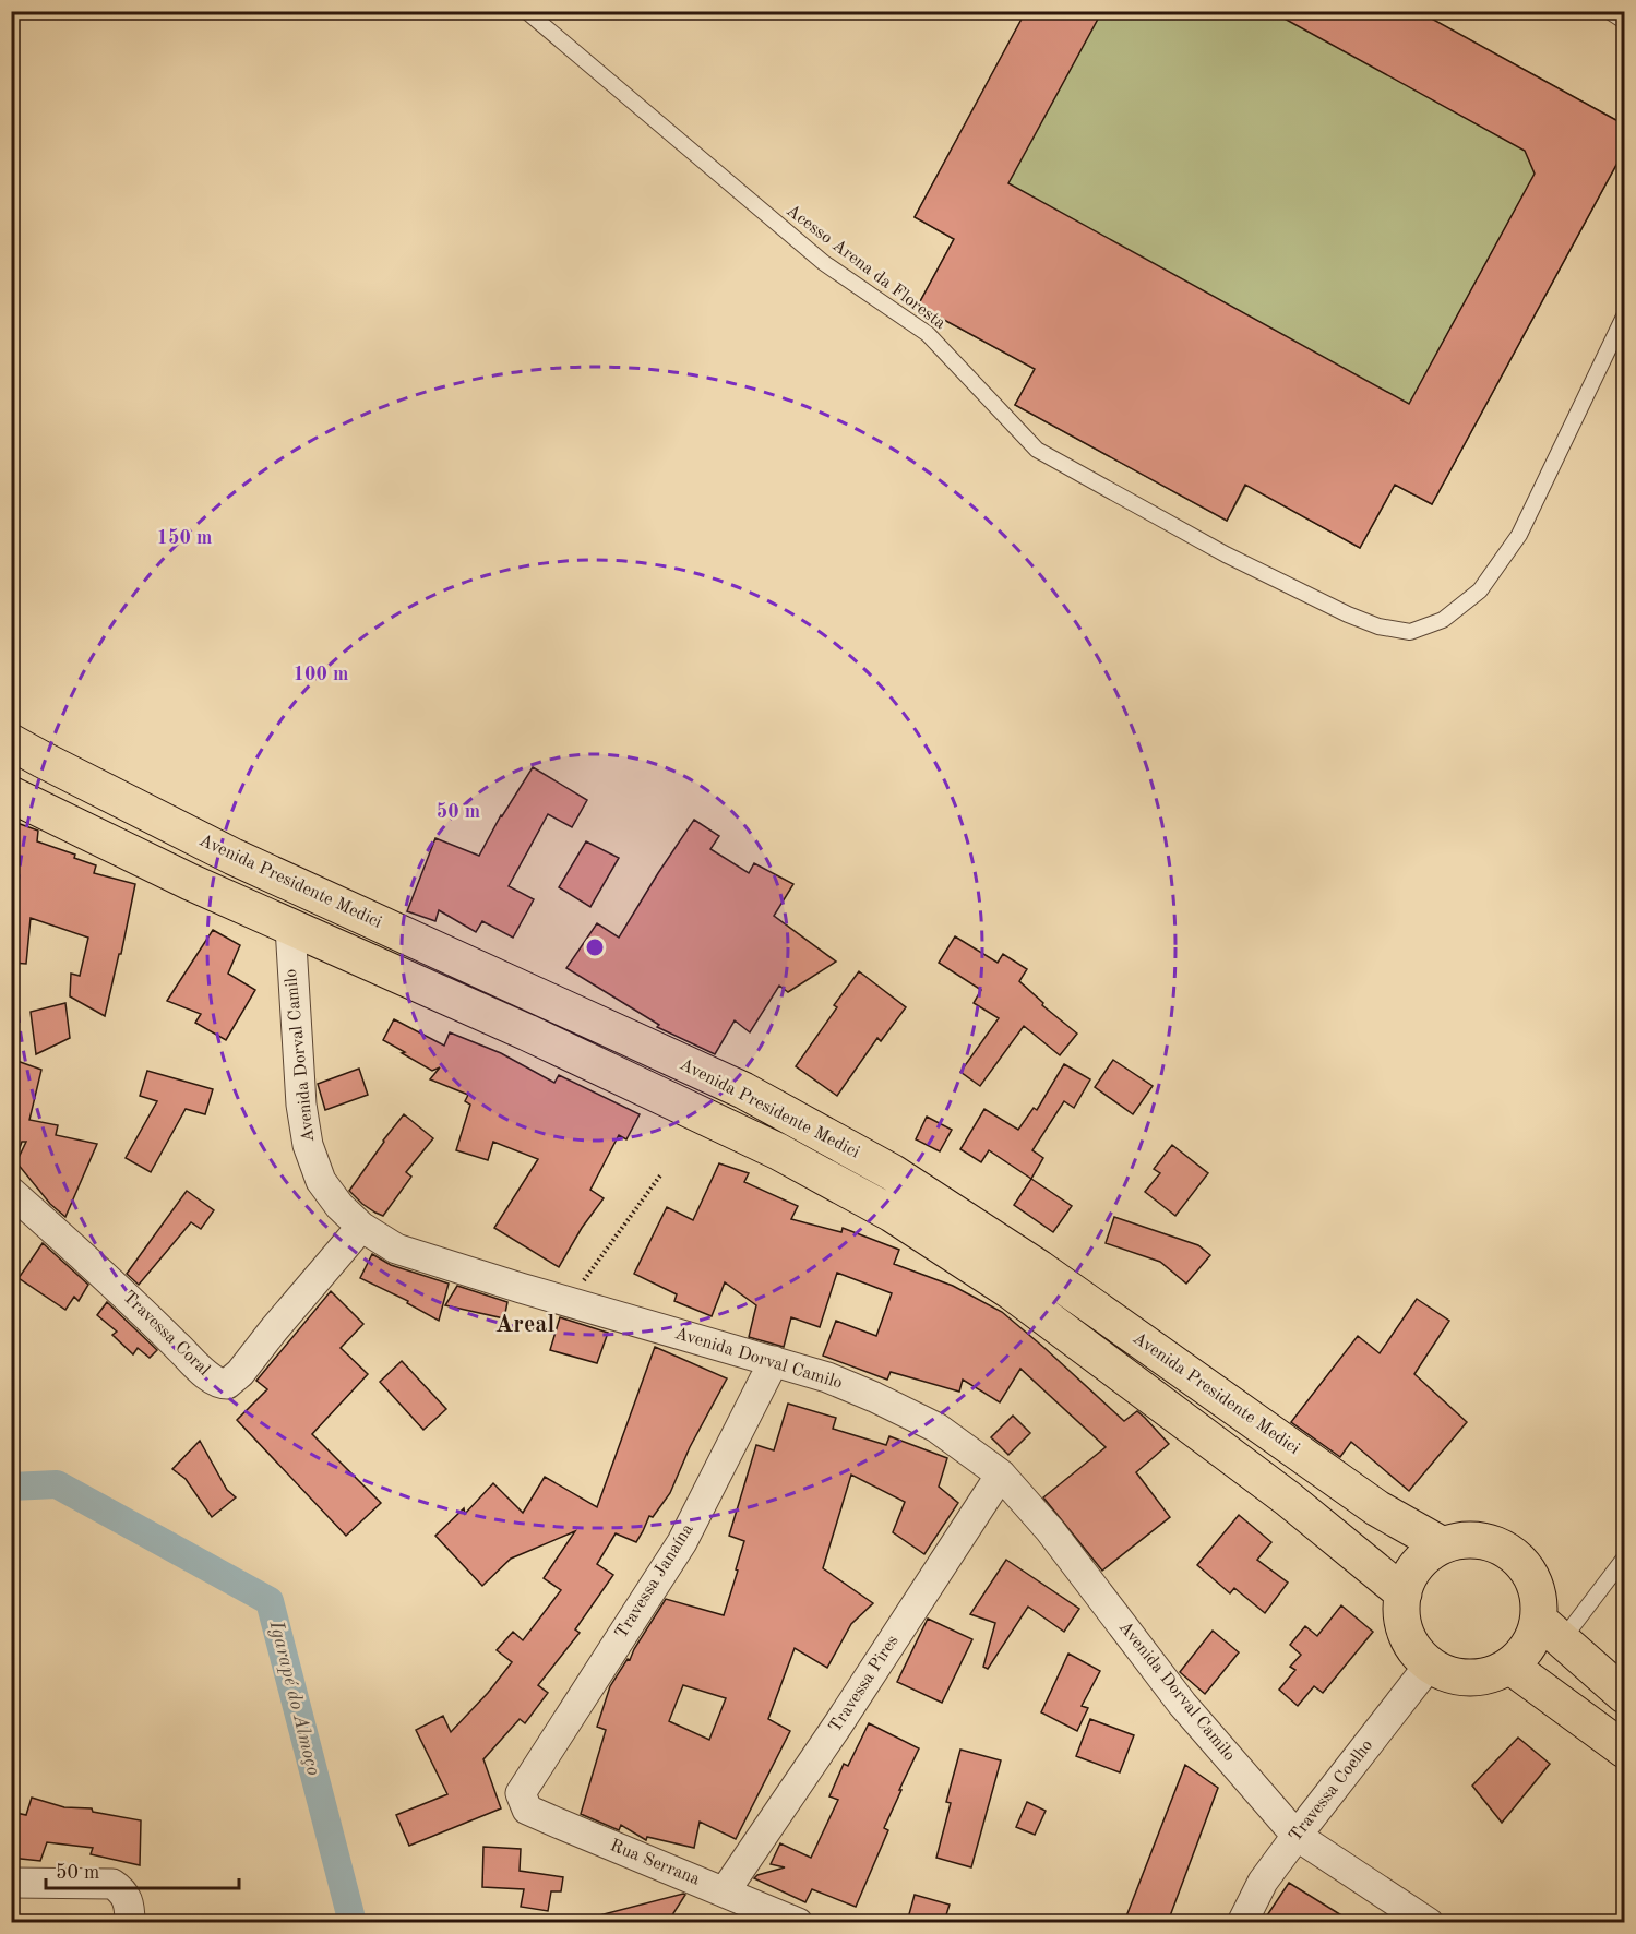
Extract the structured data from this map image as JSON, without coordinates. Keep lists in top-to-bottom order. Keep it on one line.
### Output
{"streets":{"main road":["Avenida Presidente Medici"],"street":["Avenida Dorval Camilo","Travessa Coral","Travessa Janaína","Travessa Pires","Travessa Coelho","Rua Serrana"],"lane":["Acesso Arena da Floresta"]},"crossings":[["Avenida Presidente Medici","Avenida Dorval Camilo"],["Avenida Presidente Medici","Travessa Coelho"],["Avenida Dorval Camilo","Travessa Coral"],["Avenida Dorval Camilo","Travessa Janaína"],["Avenida Dorval Camilo","Travessa Pires"],["Avenida Dorval Camilo","Travessa Coelho"],["Travessa Janaína","Rua Serrana"],["Travessa Pires","Rua Serrana"]],"districts":["Areal"],"water":["Igarapé do Almoço"],"scale_bar":"50 m","rings":["150 m","100 m","50 m"]}
